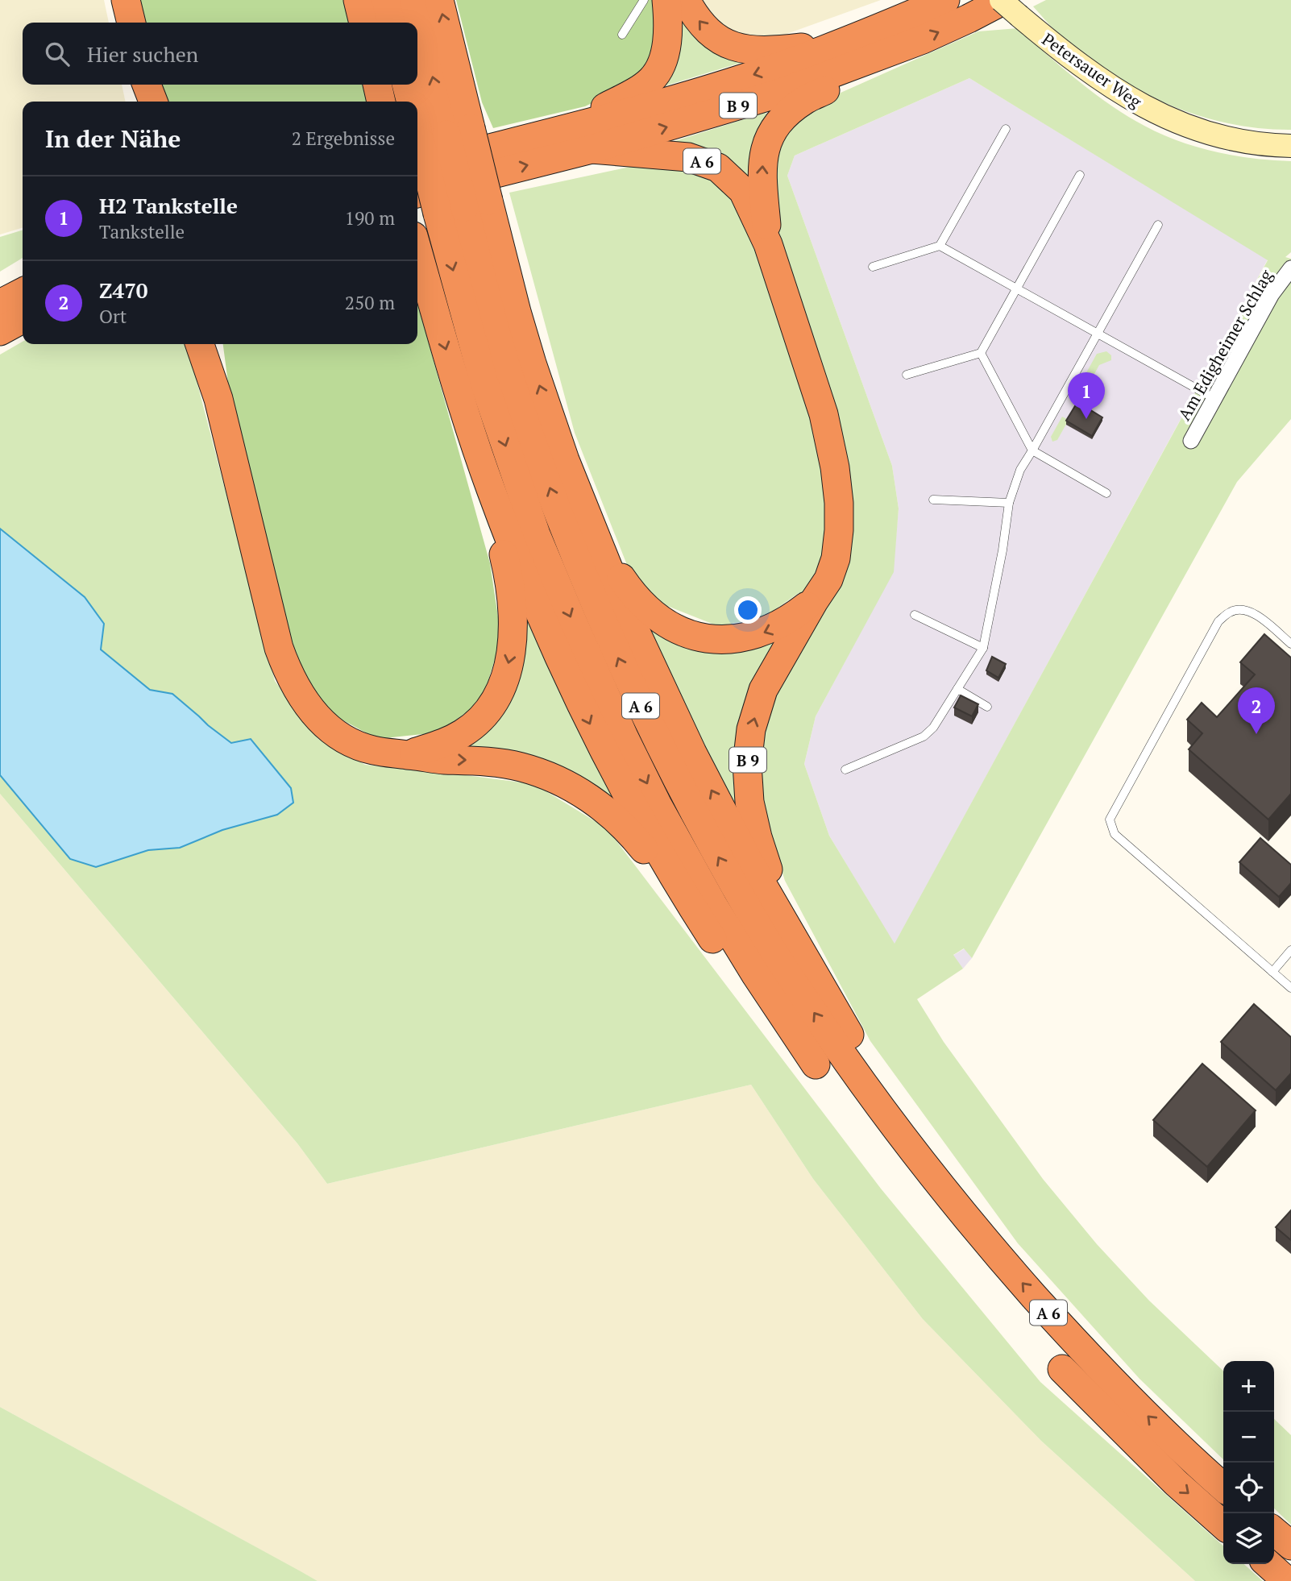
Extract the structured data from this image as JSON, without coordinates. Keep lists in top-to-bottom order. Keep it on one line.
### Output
{"streets":{"highway":["B 9","A 6"],"street":["Petersauer Weg","Am Edigheimer Schlag"]},"crossings":[["Petersauer Weg","B 9"],["B 9","A 6"]],"page":{"search":"Hier suchen","heading":["In der Nähe","2 Ergebnisse"],"list":[{"mark":"1","name":"H2 Tankstelle","note":"Tankstelle","value":"190 m"},{"mark":"2","name":"Z470","note":"Ort","value":"250 m"}],"pins":["1","2"],"map_buttons":["+","−"]}}
